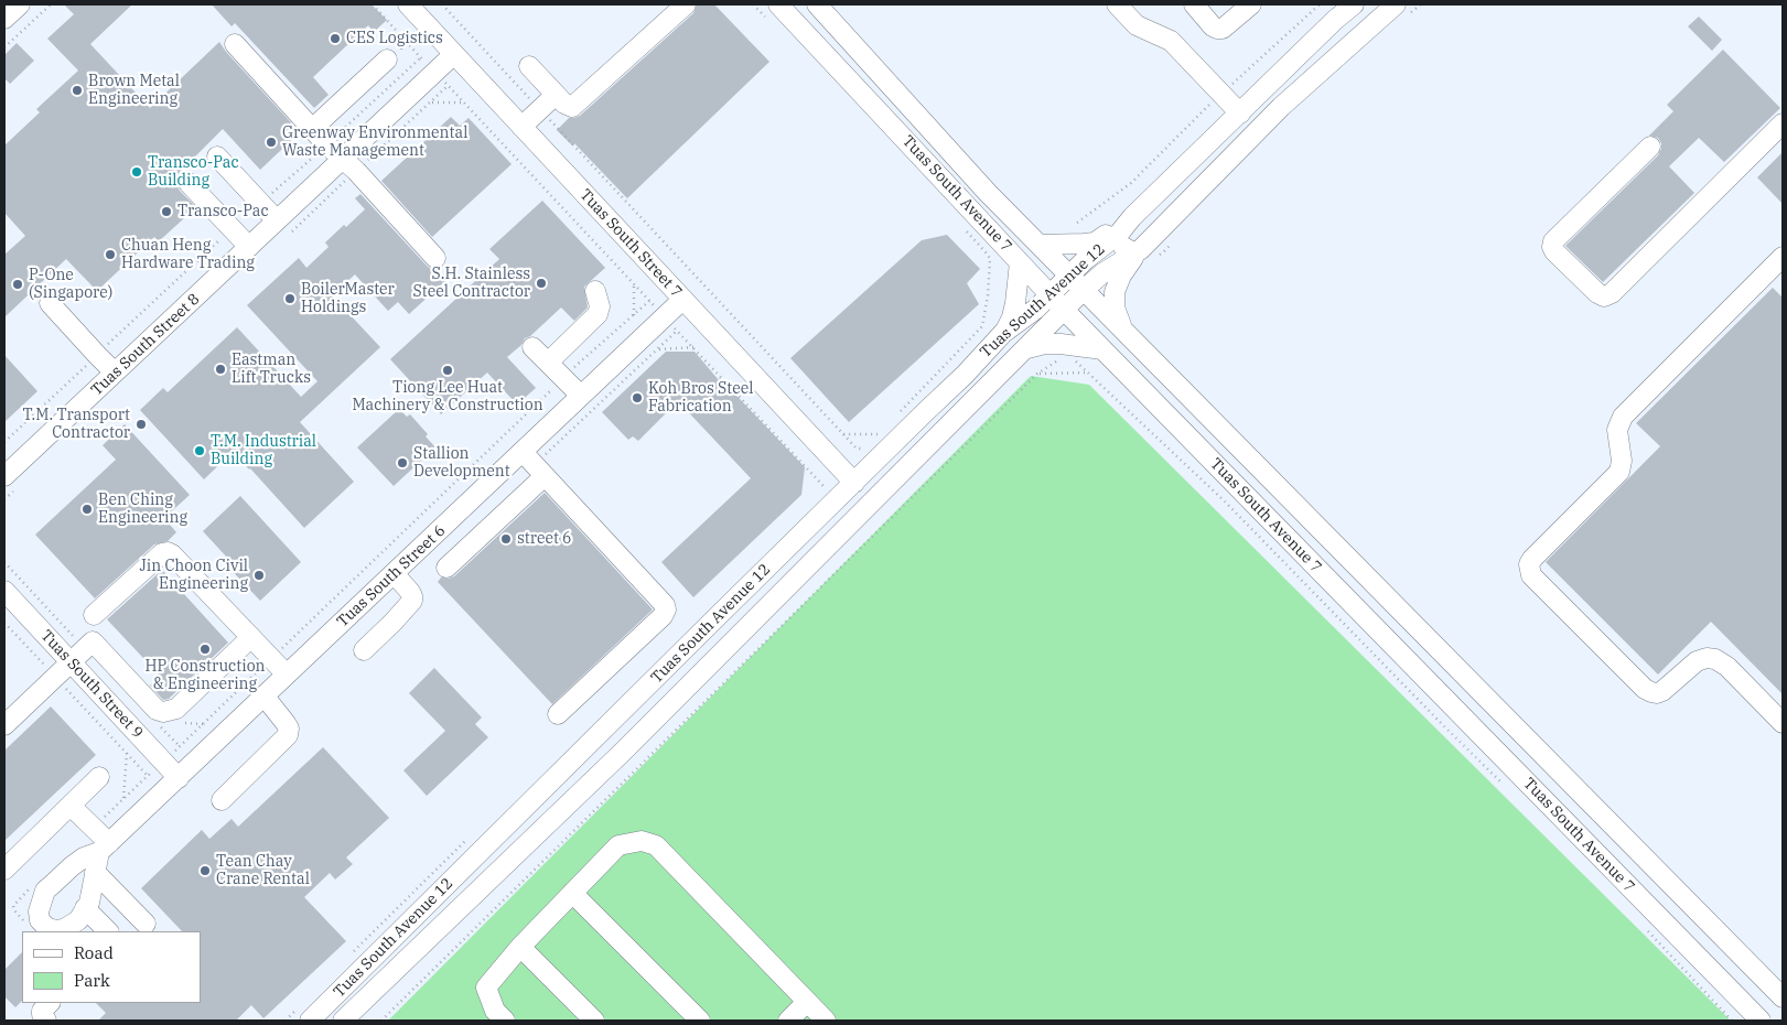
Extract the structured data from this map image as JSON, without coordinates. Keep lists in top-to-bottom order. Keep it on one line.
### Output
{"streets":{"street":["Tuas South Avenue 7","Tuas South Street 7","Tuas South Avenue 12","Tuas South Street 8","Tuas South Street 6","Tuas South Street 9"]},"crossings":[["Tuas South Avenue 7","Tuas South Avenue 12"],["Tuas South Street 7","Tuas South Avenue 12"],["Tuas South Street 7","Tuas South Street 8"],["Tuas South Street 7","Tuas South Street 6"],["Tuas South Street 6","Tuas South Street 9"]],"places":["CES Logistics","Brown Metal Engineering","Greenway Environmental Waste Management","Transco-Pac Building","Transco-Pac","Chuan Heng Hardware Trading","S.H. Stainless Steel Contractor","P-One (Singapore)","BoilerMaster Holdings","Eastman Lift Trucks","Tiong Lee Huat Machinery & Construction","Koh Bros Steel Fabrication","T.M. Transport Contractor","T.M. Industrial Building","Stallion Development","Ben Ching Engineering","street 6","Jin Choon Civil Engineering","HP Construction & Engineering","Tean Chay Crane Rental"],"legend":["Road","Park"]}
